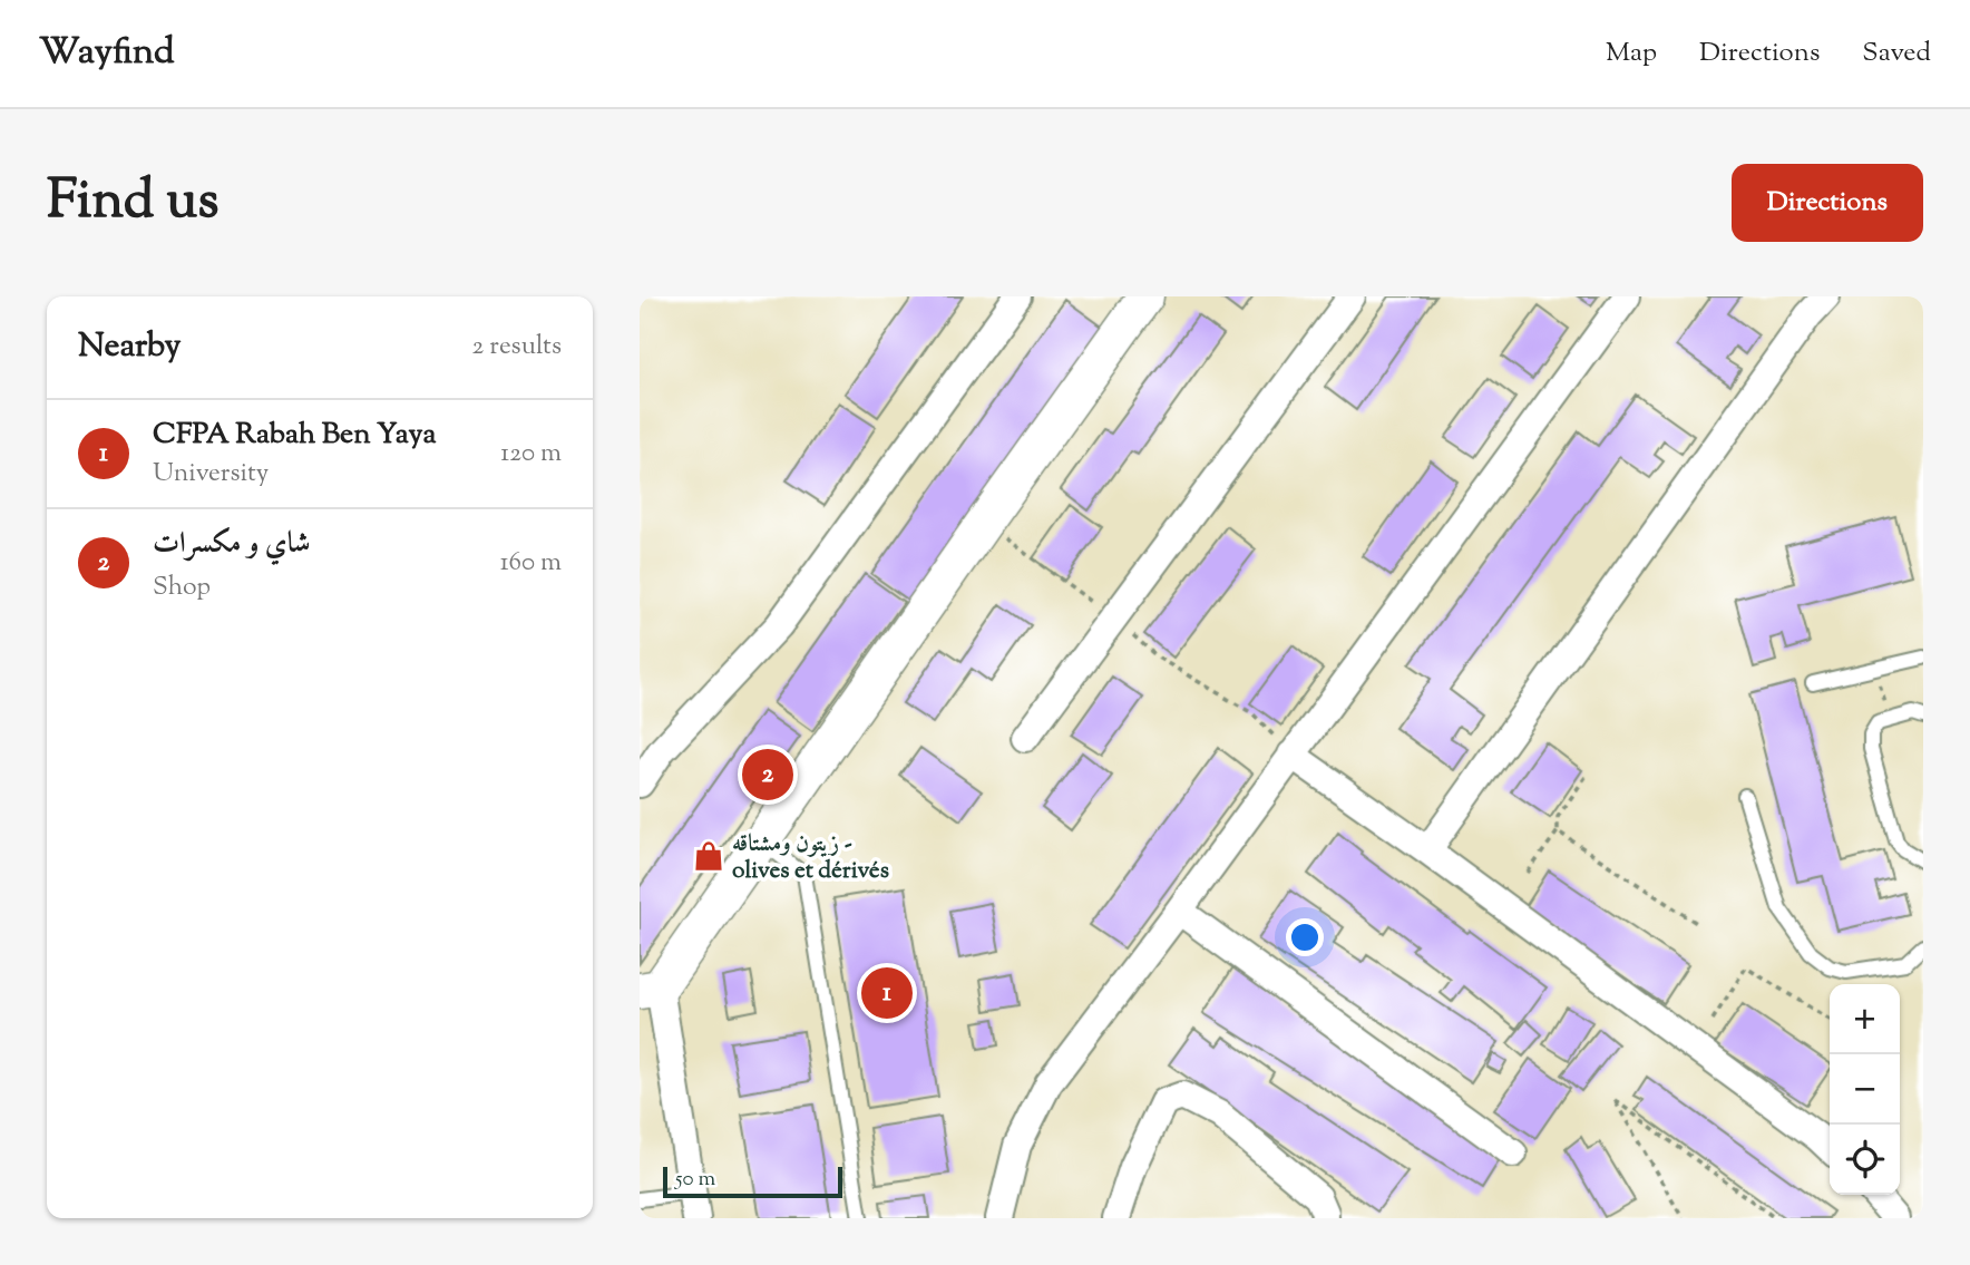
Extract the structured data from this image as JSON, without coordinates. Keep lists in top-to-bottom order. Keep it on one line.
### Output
{"places":{"shop":["زيتون ومشتاقه - olives et dérivés"]},"scale_bar":"50 m","page":{"header":"Wayfind","nav":["Map","Directions","Saved"],"title":"Find us","buttons":"Directions","heading":["Nearby","2 results"],"list":[{"mark":"1","name":"CFPA Rabah Ben Yaya","note":"University","value":"120 m"},{"mark":"2","name":"شاي و مكسرات","note":"Shop","value":"160 m"}],"pins":["2","1"],"map_buttons":["+","−"],"scale":"50 m"}}
